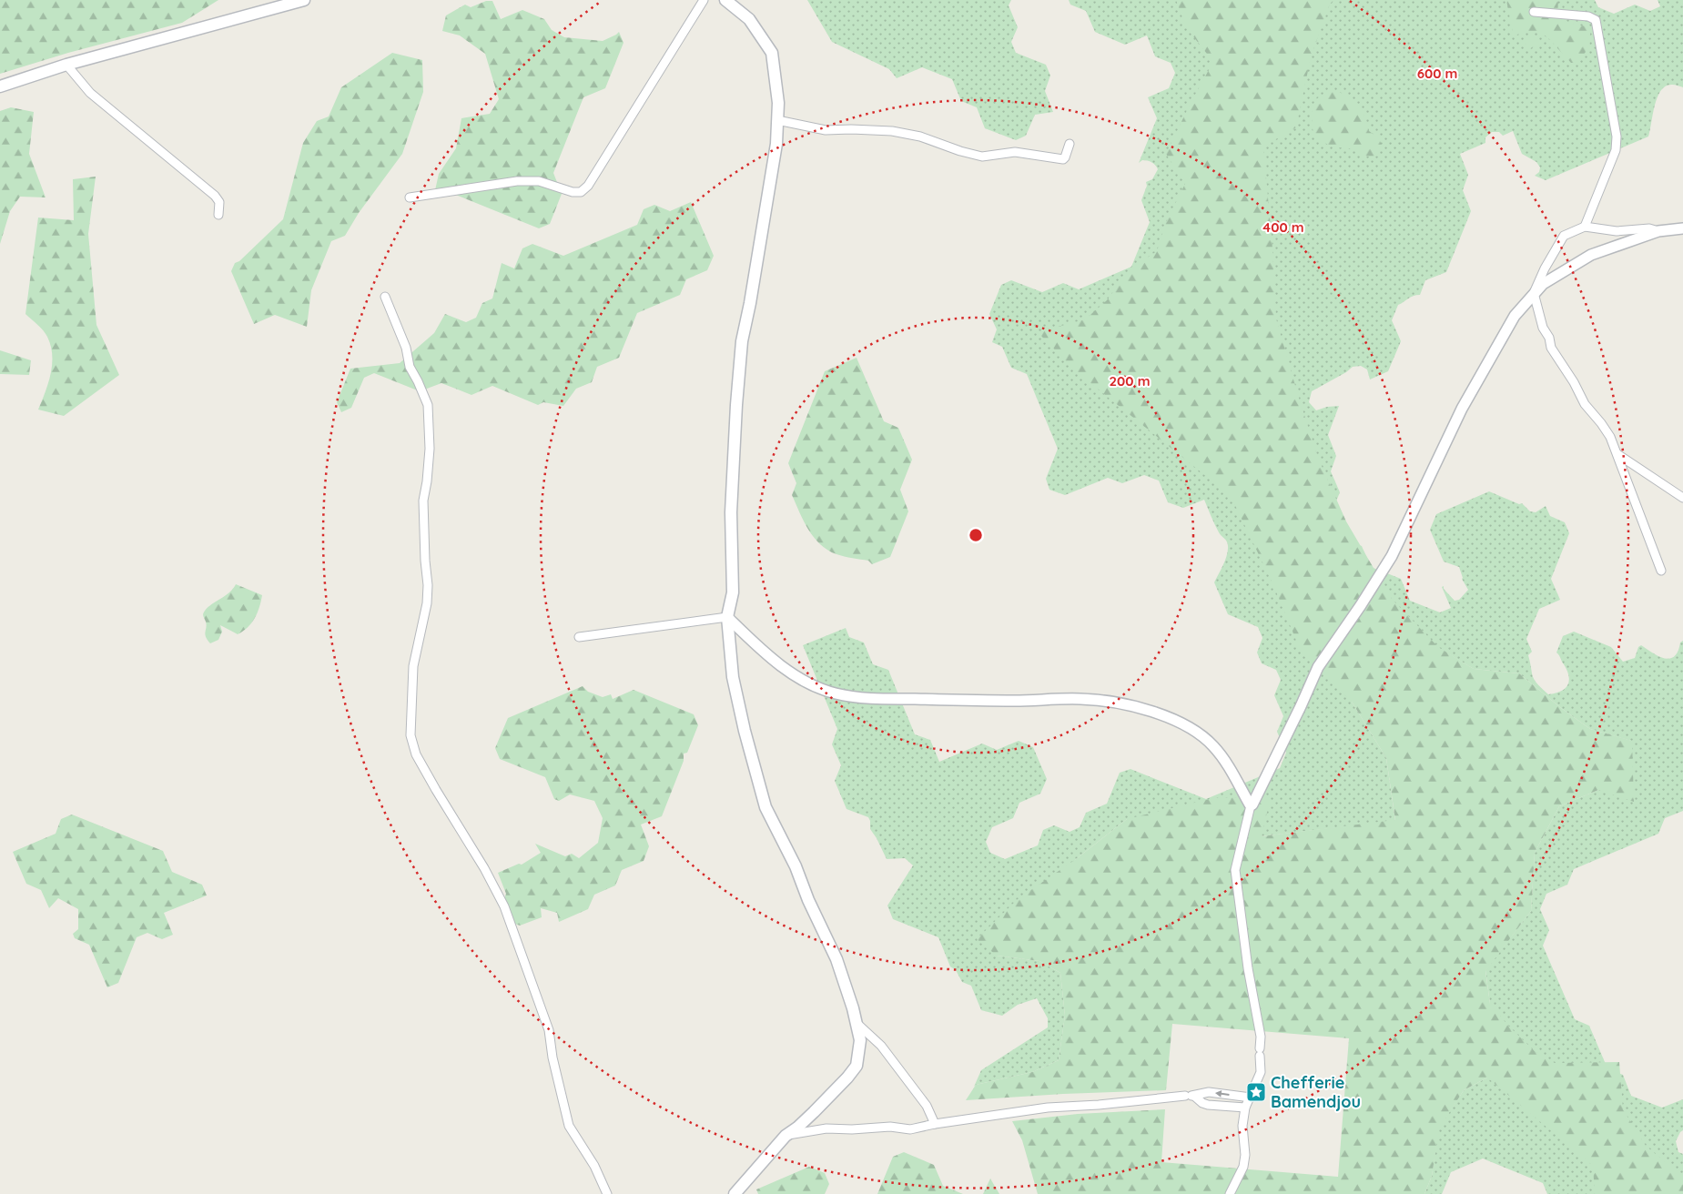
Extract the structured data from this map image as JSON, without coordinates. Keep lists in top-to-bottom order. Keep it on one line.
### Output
{"places":{"place":["Chefferie Bamendjou"]},"rings":["600 m","400 m","200 m"]}
